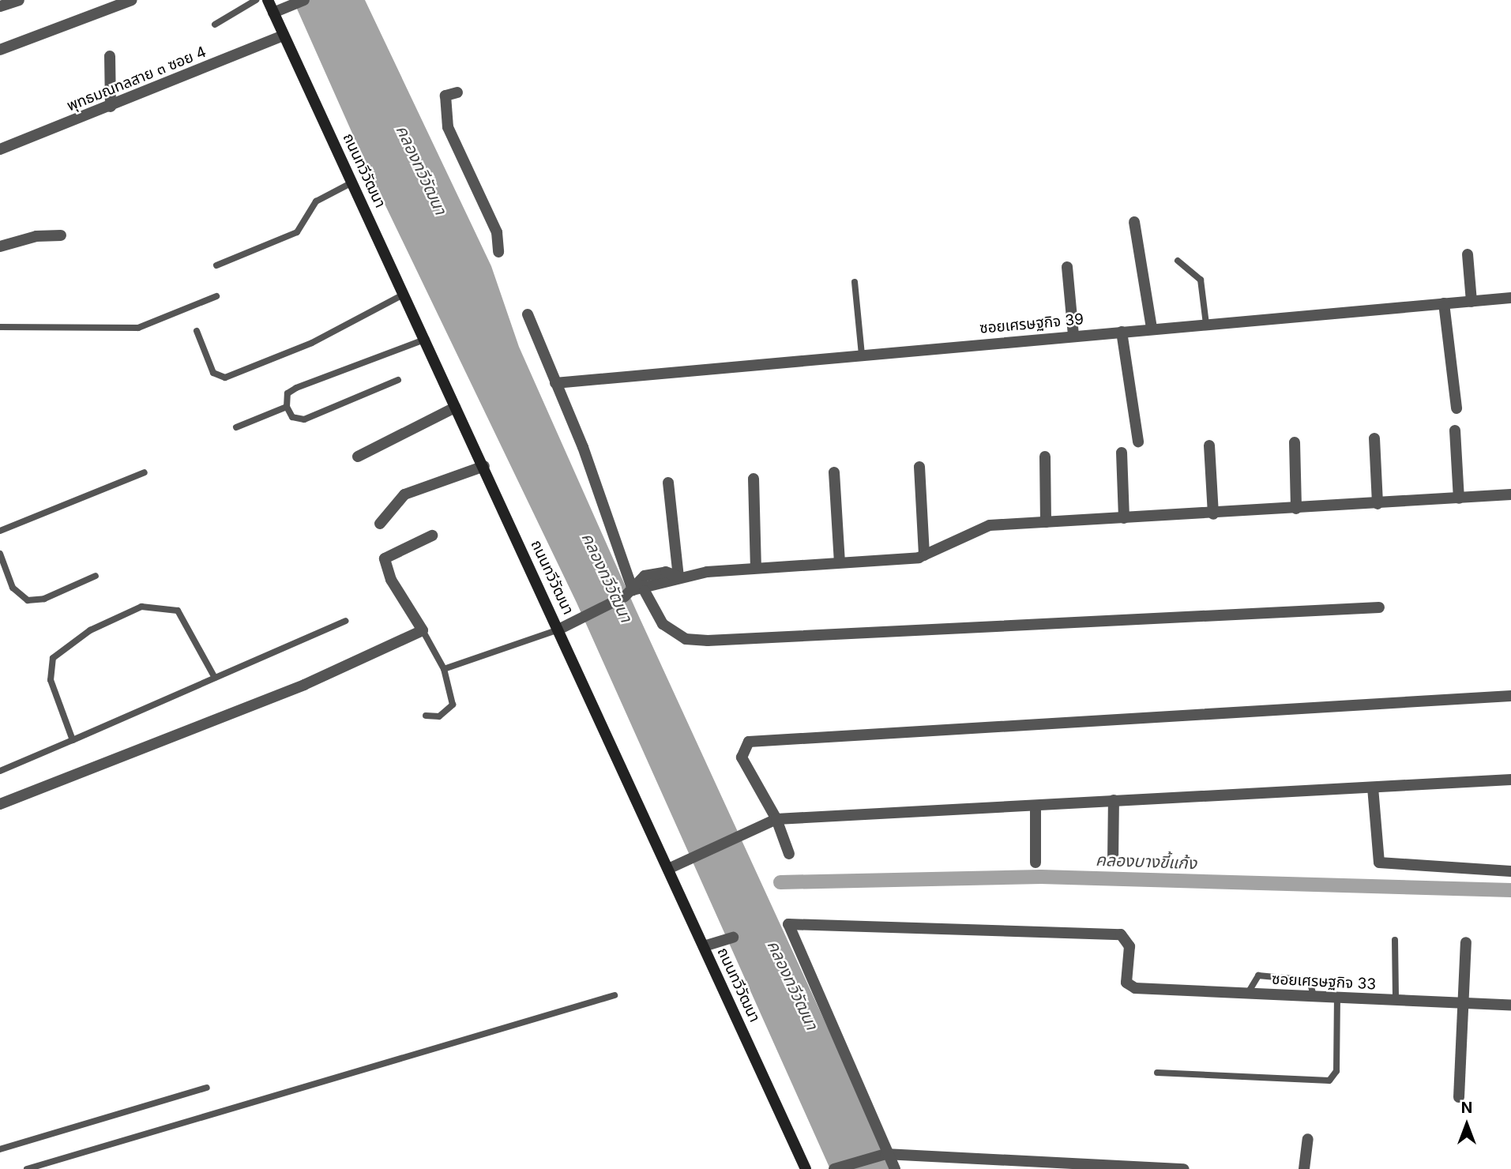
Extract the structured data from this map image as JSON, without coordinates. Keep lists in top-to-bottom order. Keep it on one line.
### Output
{"streets":{"main road":["ถนนทวีวัฒนา"],"street":["พุทธมณทลสาย ๓ ซอย 4","ซอยเศรษฐกิจ 39","ซอยเศรษฐกิจ 33"]},"crossings":[["พุทธมณทลสาย ๓ ซอย 4","ถนนทวีวัฒนา"]],"water":["คลองทวีวัฒนา","คลองบางขี้แก้ง"],"north":"top"}
